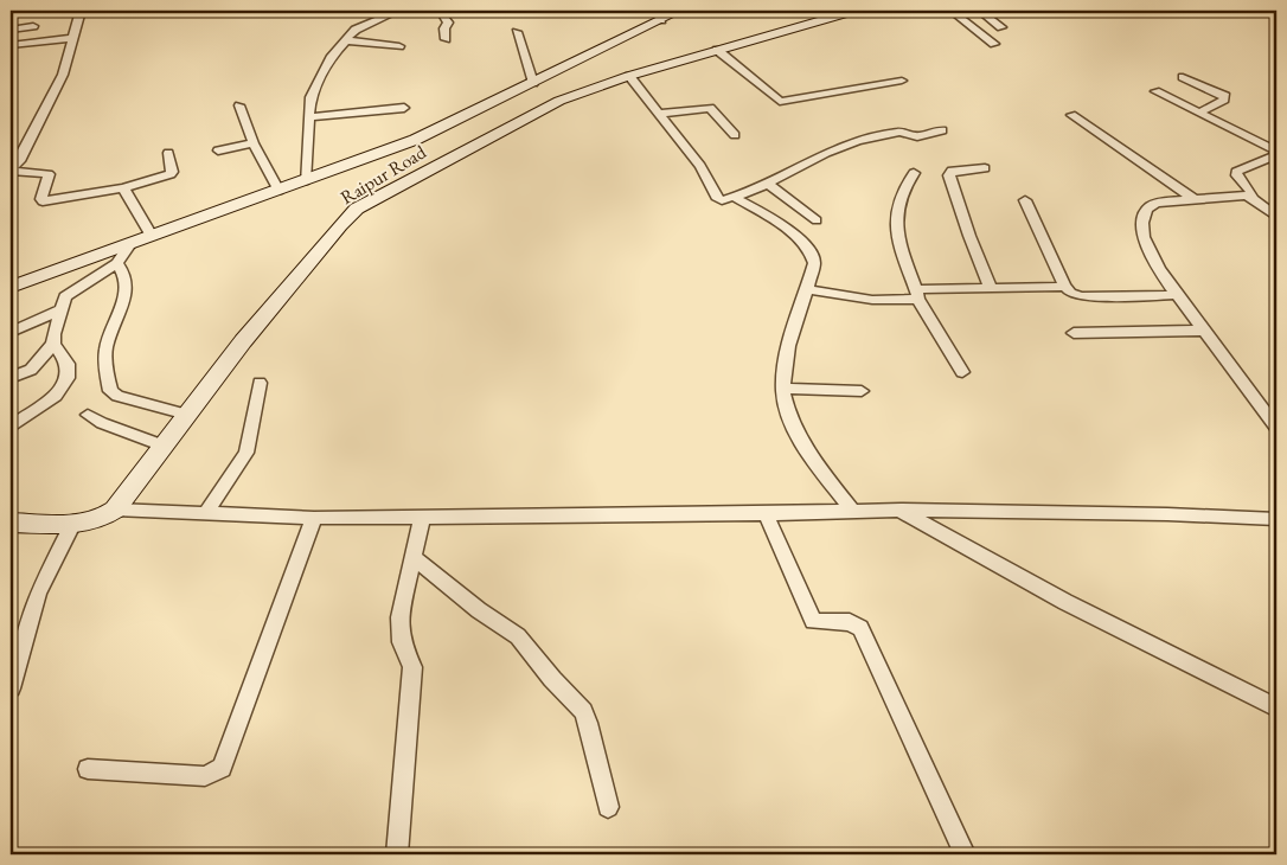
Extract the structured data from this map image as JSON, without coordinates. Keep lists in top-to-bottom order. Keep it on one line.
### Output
{"streets":{"main road":["Raipur Road"]}}
